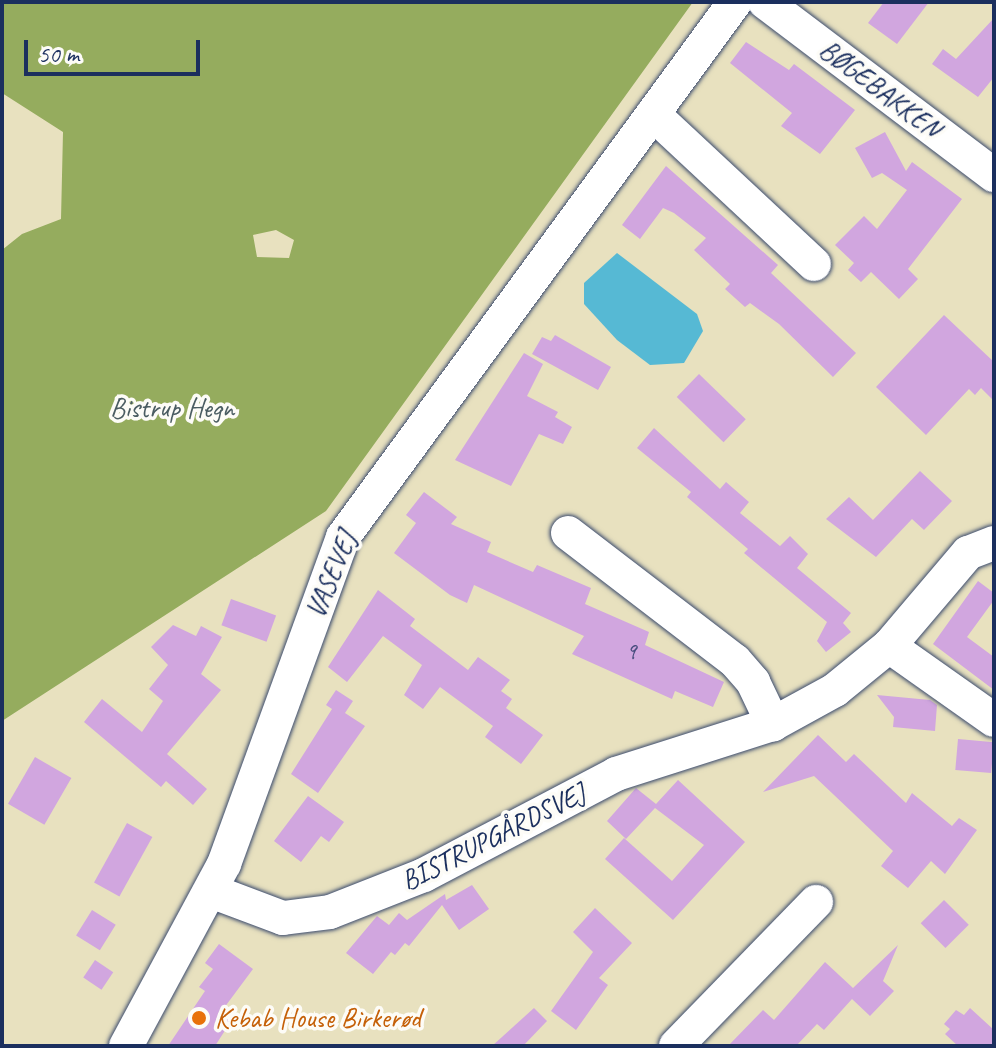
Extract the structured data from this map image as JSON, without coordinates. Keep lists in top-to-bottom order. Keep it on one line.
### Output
{"streets":{"street":["BØGEBAKKEN","VASEVEJ","BISTRUPGÅRDSVEJ"]},"crossings":[["VASEVEJ","BISTRUPGÅRDSVEJ"]],"parks":["Bistrup Hegn"],"places":["Kebab House Birkerød"],"house_numbers":["9"],"scale_bar":"50 m"}
